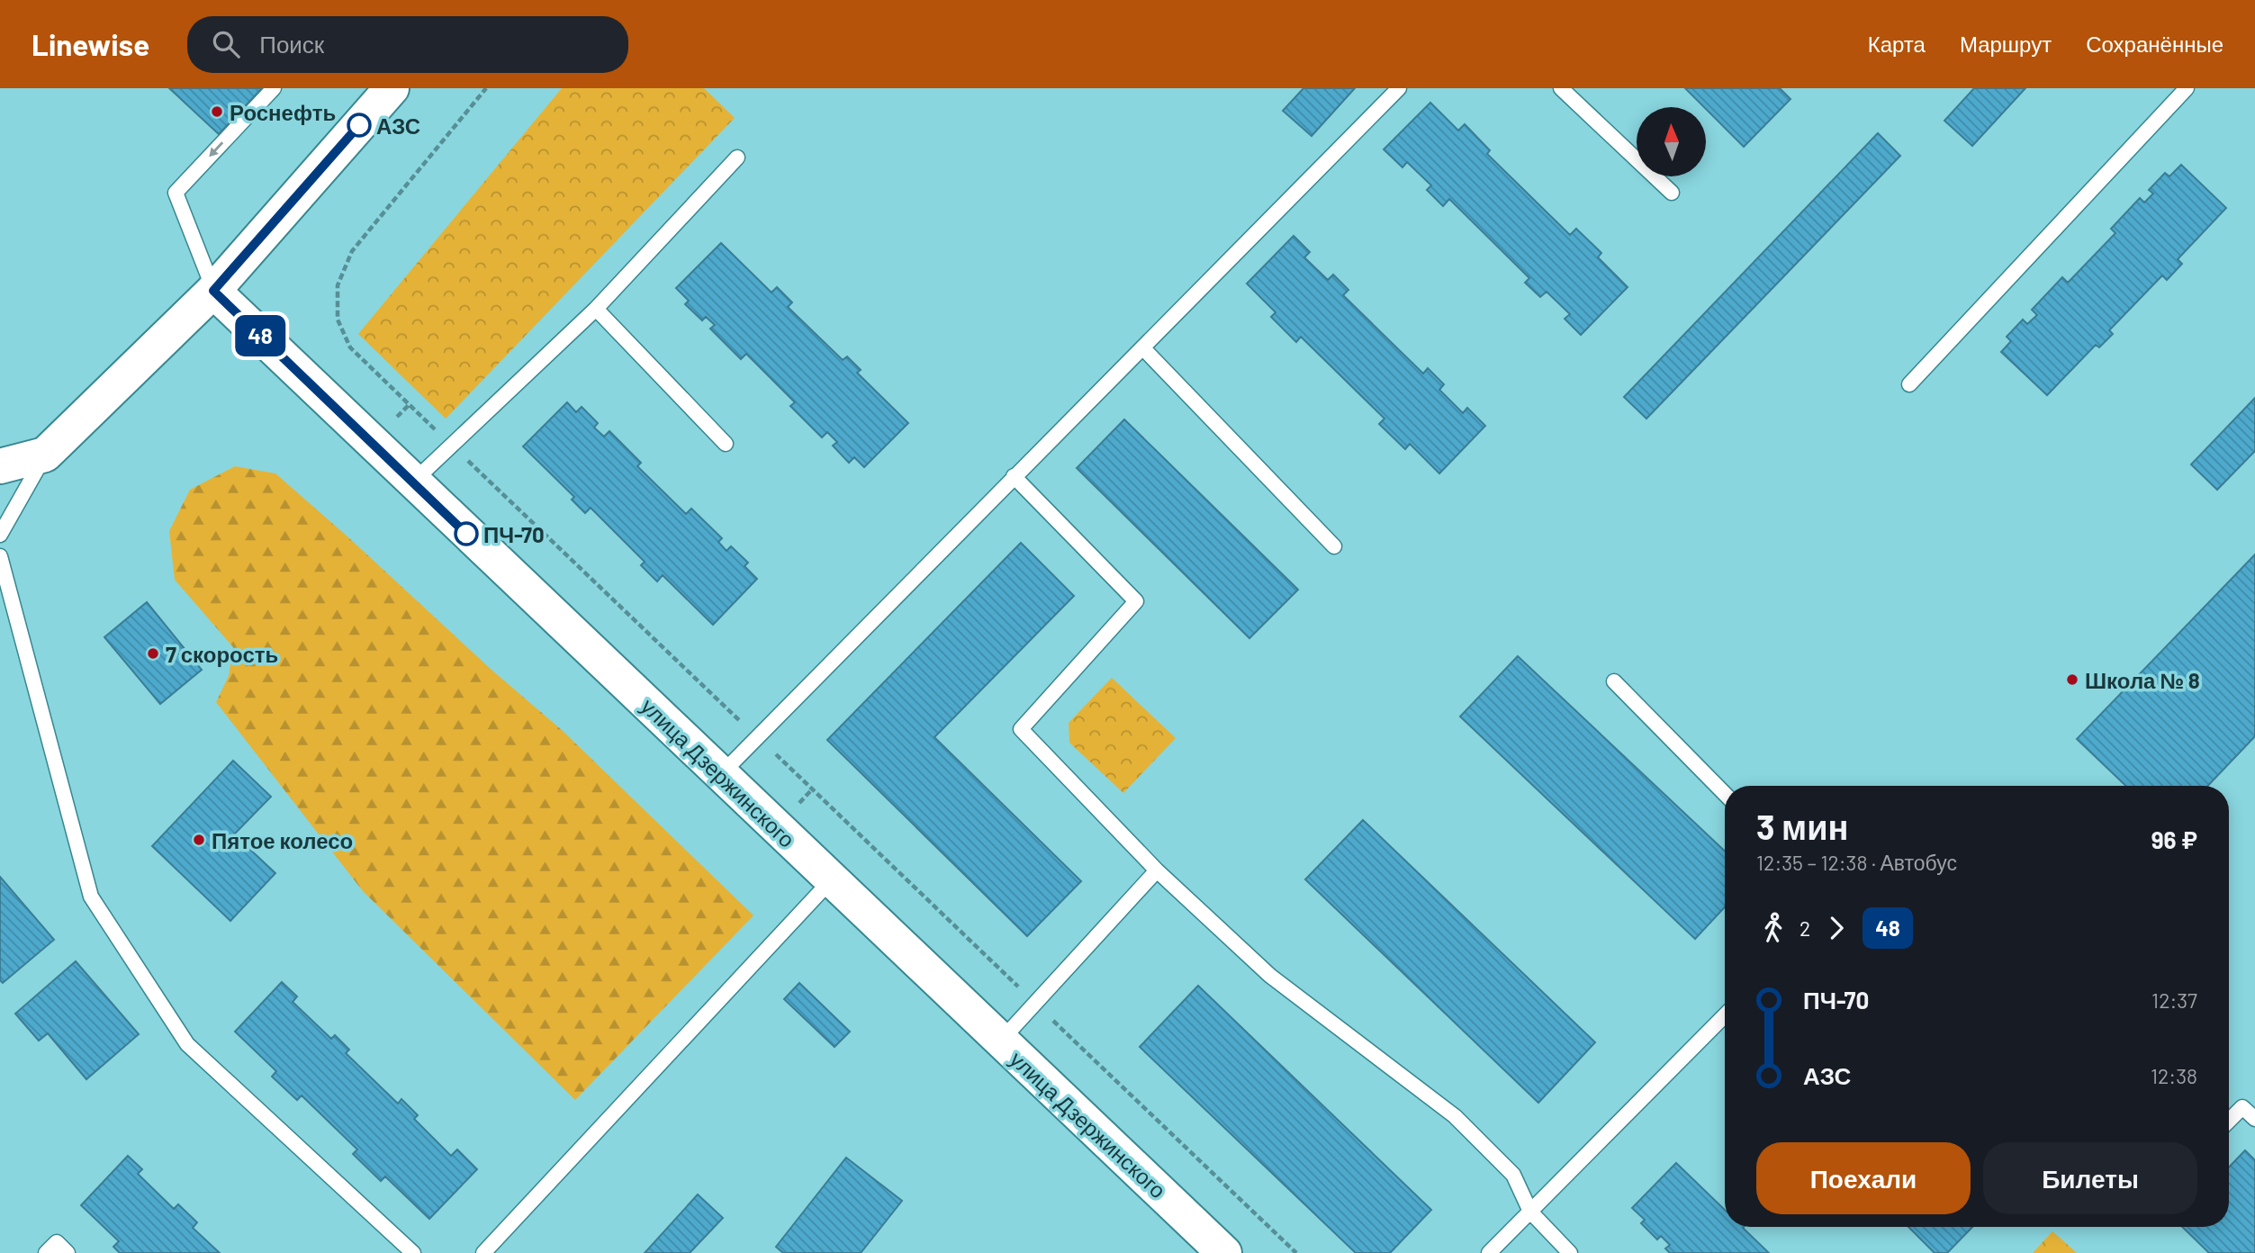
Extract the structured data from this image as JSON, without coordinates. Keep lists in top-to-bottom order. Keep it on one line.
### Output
{"streets":{"street":["улица Дзержинского"]},"places":["Роснефть","АЗС","ПЧ-70","7 скорость","Школа № 8","Пятое колесо"],"lines":["bus line 48"],"north":"top","page":{"header":"Linewise","search":"Поиск","nav":["Карта","Маршрут","Сохранённые"],"on_map":"48","heading":["3 мин","12:35 – 12:38 · Автобус","96 ₽"],"legs":["2","48"],"list":[{"name":"ПЧ-70","value":"12:37"},{"name":"АЗС","value":"12:38"}],"buttons":["Поехали","Билеты"]}}
